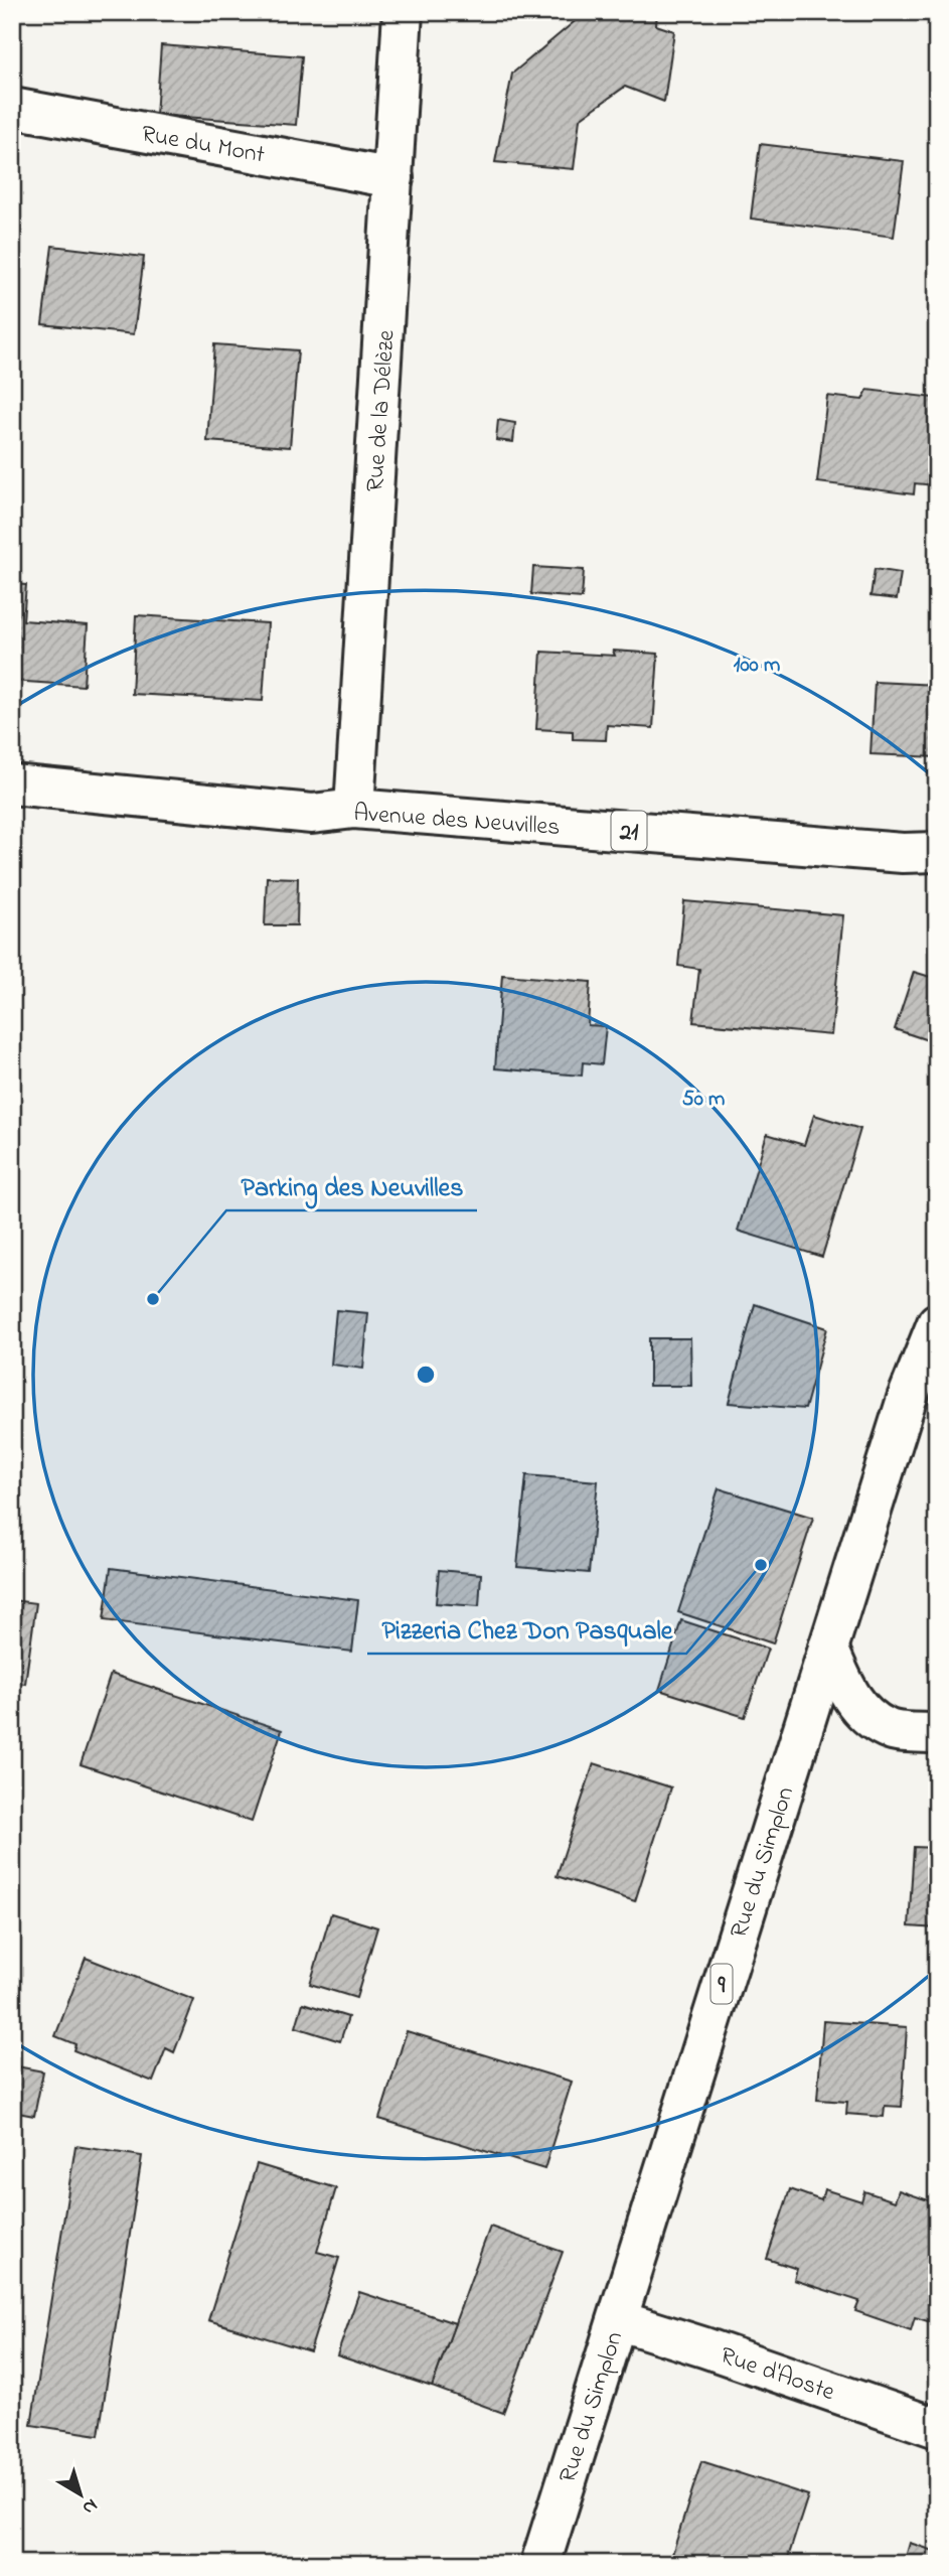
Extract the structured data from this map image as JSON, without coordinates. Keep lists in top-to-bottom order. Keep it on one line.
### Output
{"streets":{"main road":["Rue du Mont","Rue de la Délèze","Avenue des Neuvilles","21","Rue du Simplon","9","Rue d'Aoste"]},"crossings":[["Rue du Mont","Rue de la Délèze"],["Rue de la Délèze","Avenue des Neuvilles"],["Rue du Simplon","Rue d'Aoste"]],"places":["Parking des Neuvilles","Pizzeria Chez Don Pasquale"],"north":"bottom right","rings":["100 m","50 m"]}
